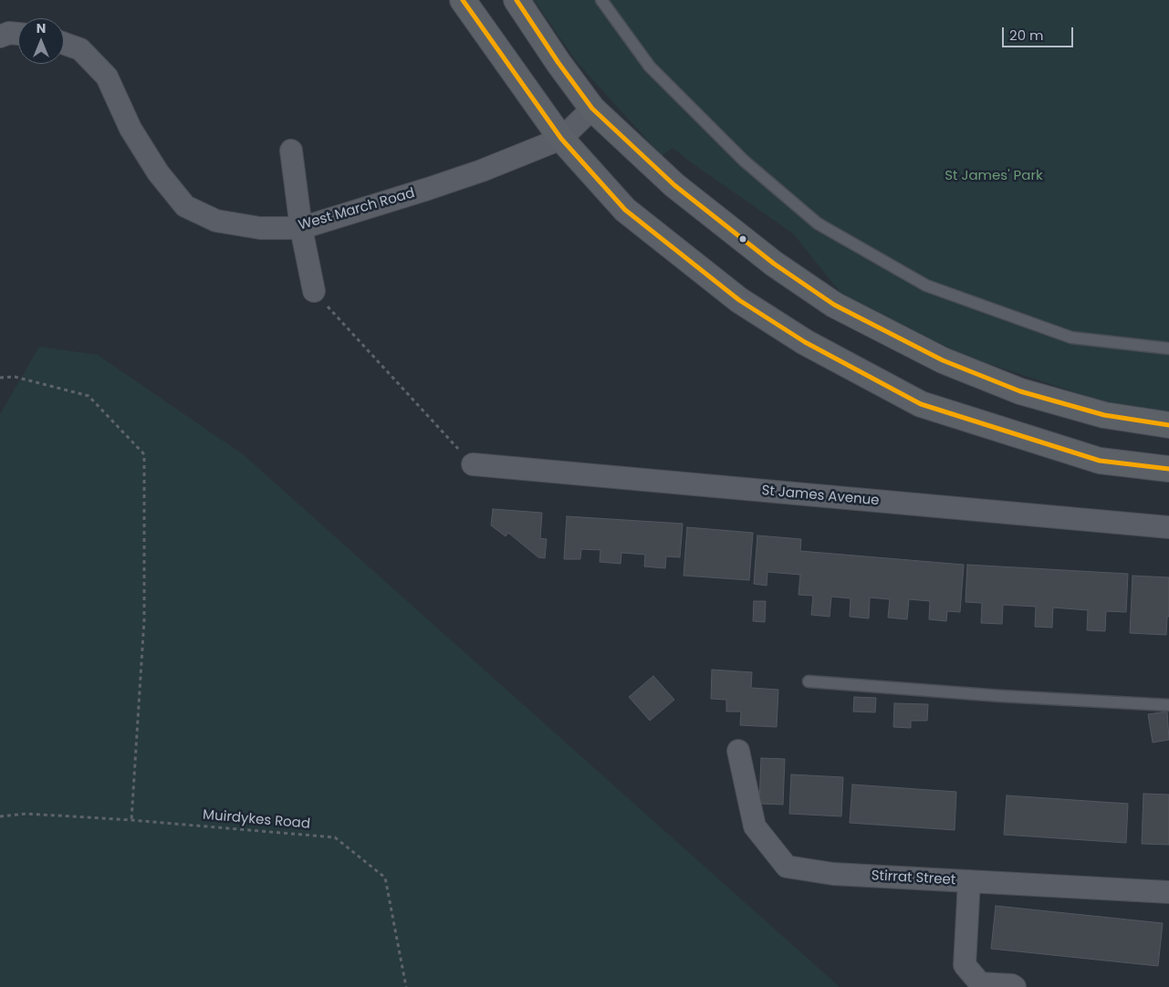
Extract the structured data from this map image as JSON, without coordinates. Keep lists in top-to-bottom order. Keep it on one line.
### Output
{"streets":{"street":["West March Road","St James Avenue","Stirrat Street"],"path":["Muirdykes Road"]},"parks":["St James' Park"],"scale_bar":"20 m","north":"top"}
